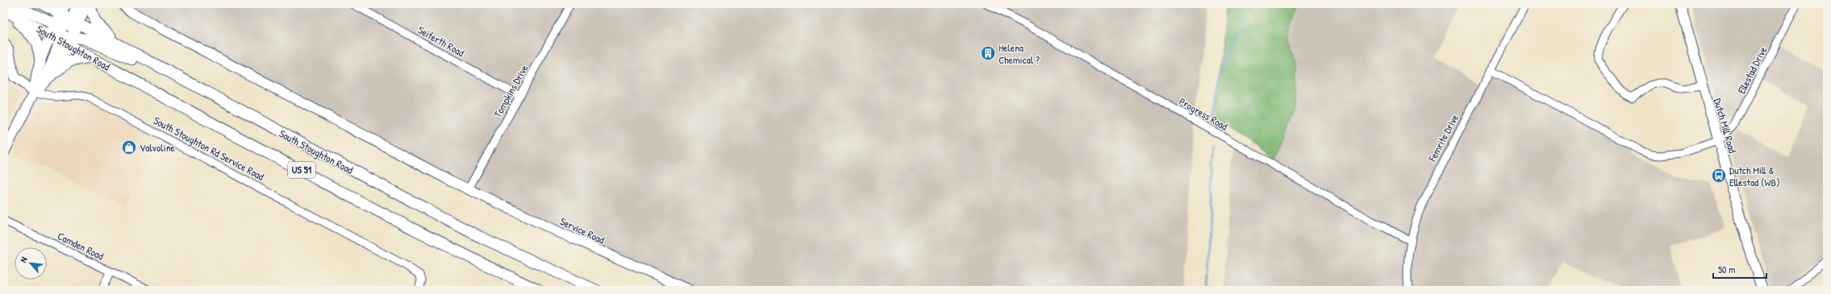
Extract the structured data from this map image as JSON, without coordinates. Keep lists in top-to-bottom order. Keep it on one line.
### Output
{"streets":{"main road":["South Stoughton Road","US 51"],"street":["Seiferth Road","Ellestad Drive","Tompkins Drive","Progress Road","Dutch Mill Road","Femrite Drive","South Stoughton Rd Service Road","Service Road","Camden Road"]},"crossings":[["Seiferth Road","Tompkins Drive"],["Ellestad Drive","Dutch Mill Road"],["Tompkins Drive","Service Road"],["Progress Road","Femrite Drive"]],"places":{"building":["Helena Chemical ?"],"shop":["Valvoline"],"bus stop":["Dutch Mill & Ellestad (WB)"]},"scale_bar":"50 m","north":"top left"}
